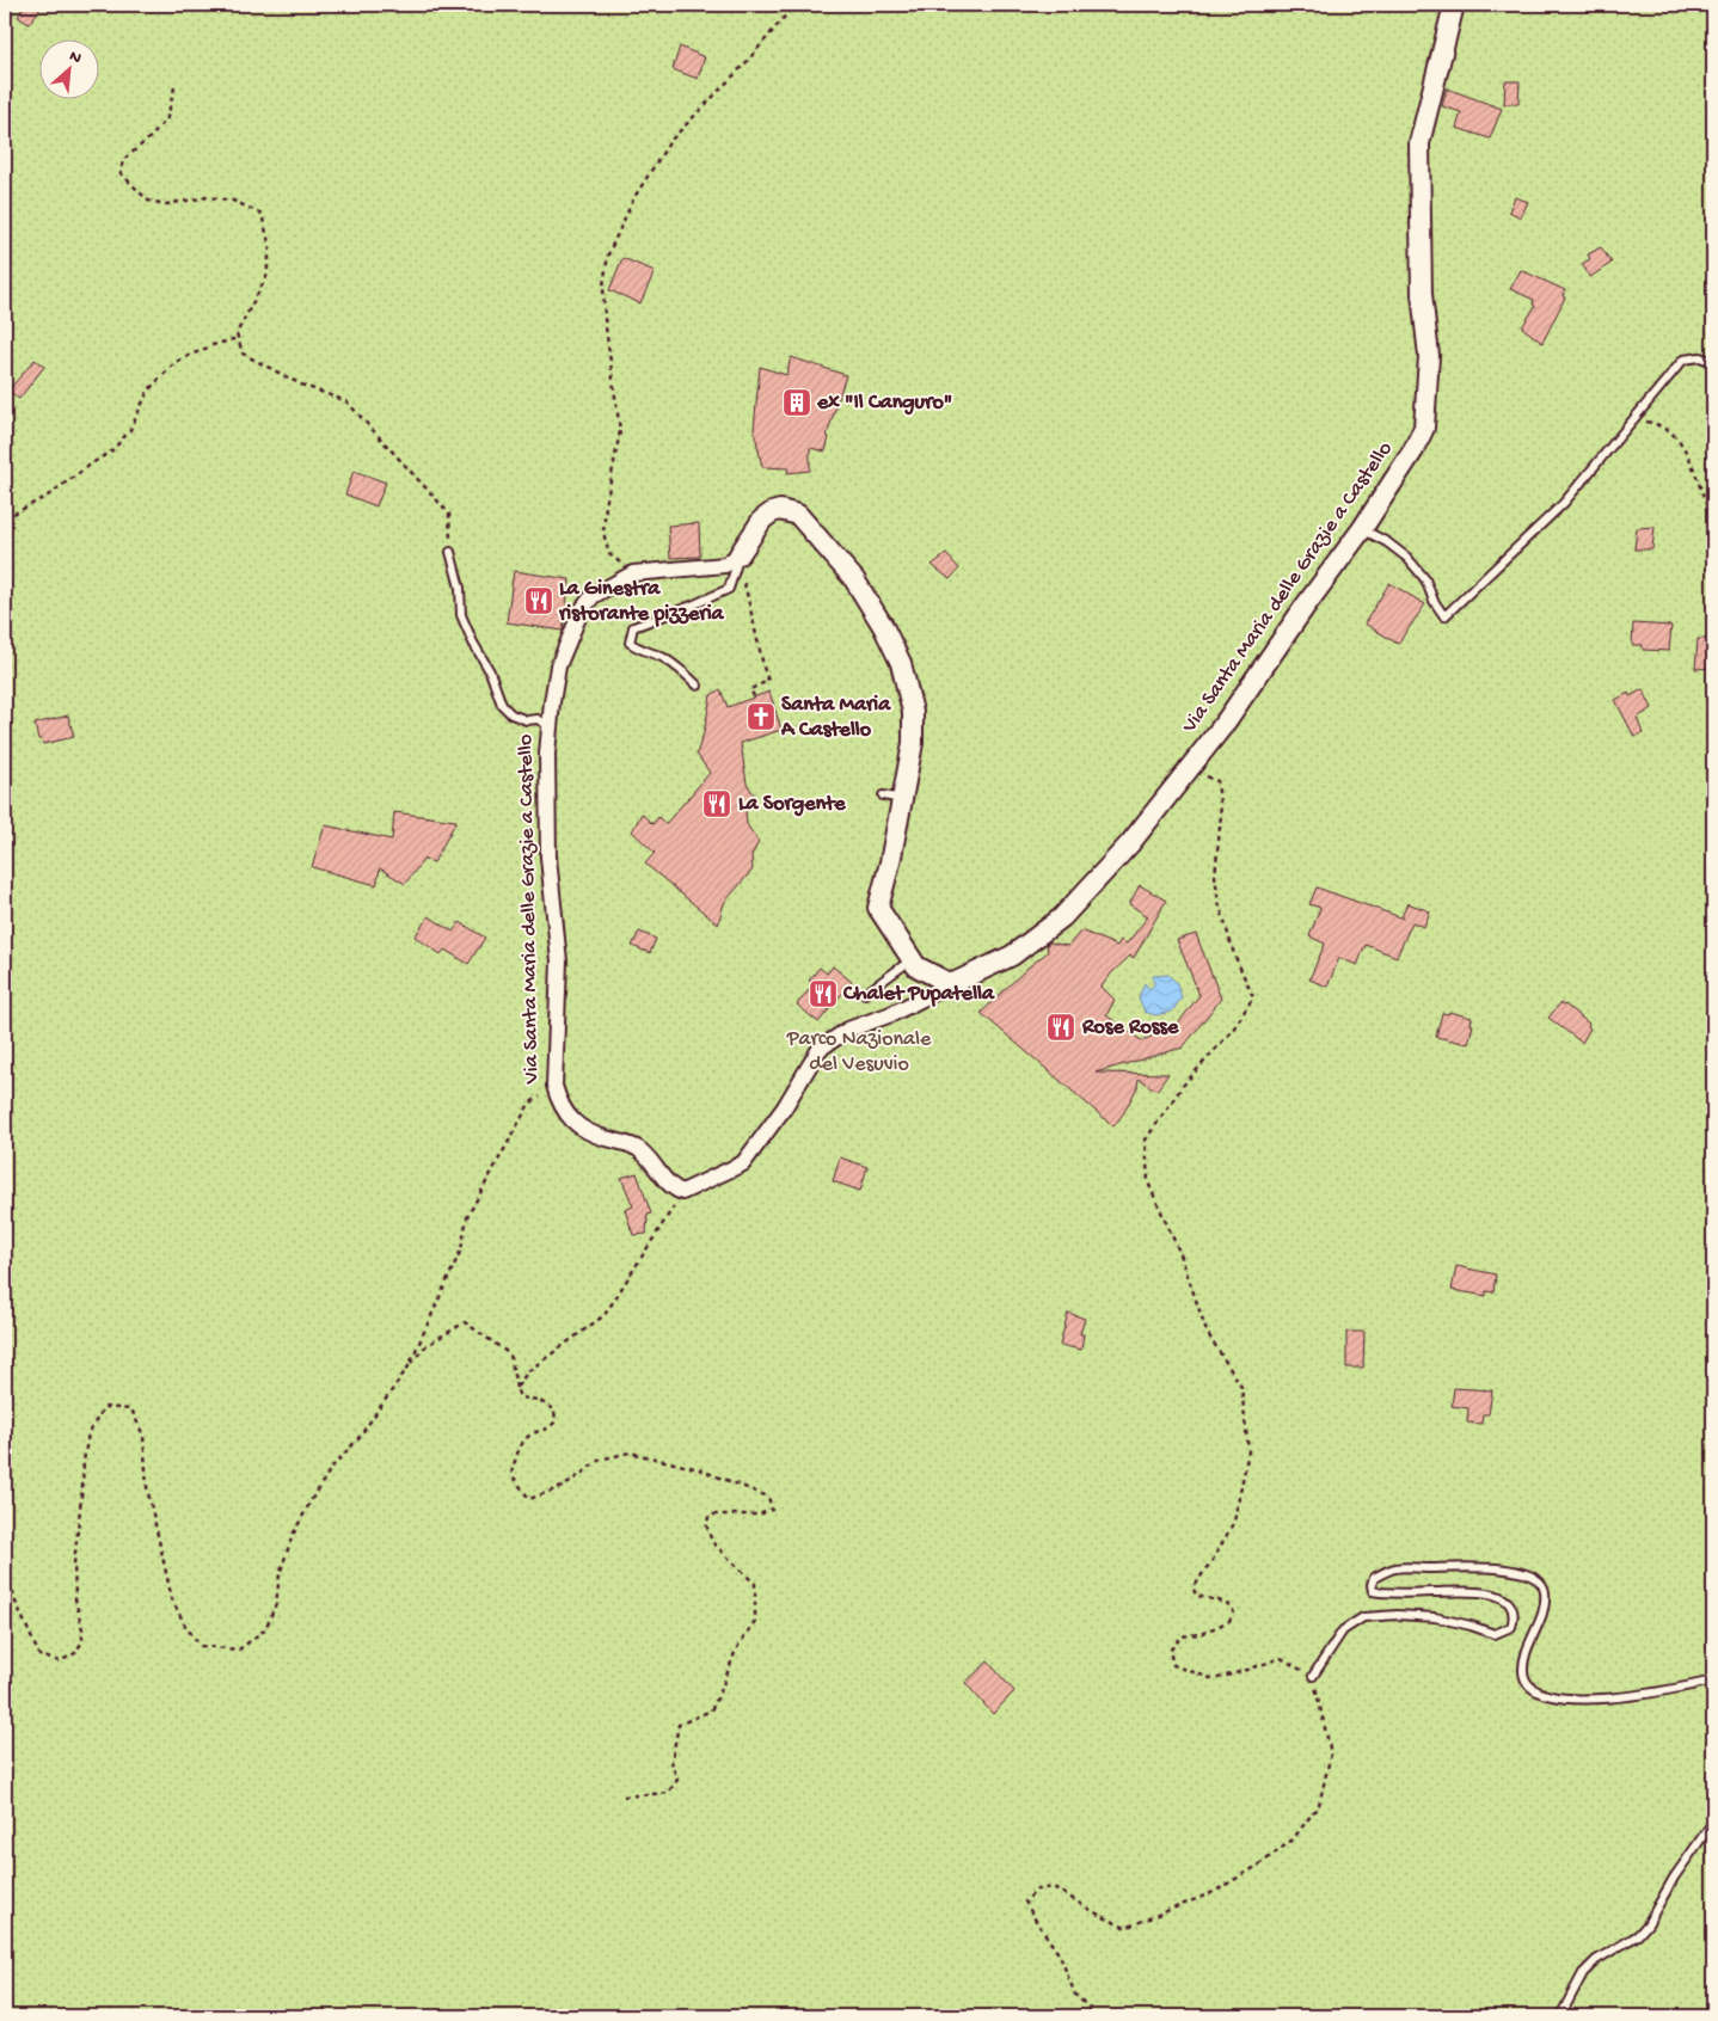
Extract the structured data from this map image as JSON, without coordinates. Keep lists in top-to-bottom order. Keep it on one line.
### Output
{"streets":{"street":["Via Santa Maria delle Grazie a Castello"]},"parks":["Parco Nazionale del Vesuvio"],"places":{"building":["ex \"Il Canguro\""],"restaurant":["La Ginestra ristorante pizzeria","La Sorgente","Chalet Pupatella","Rose Rosse"],"church":["Santa Maria A Castello"]},"north":"top right"}
